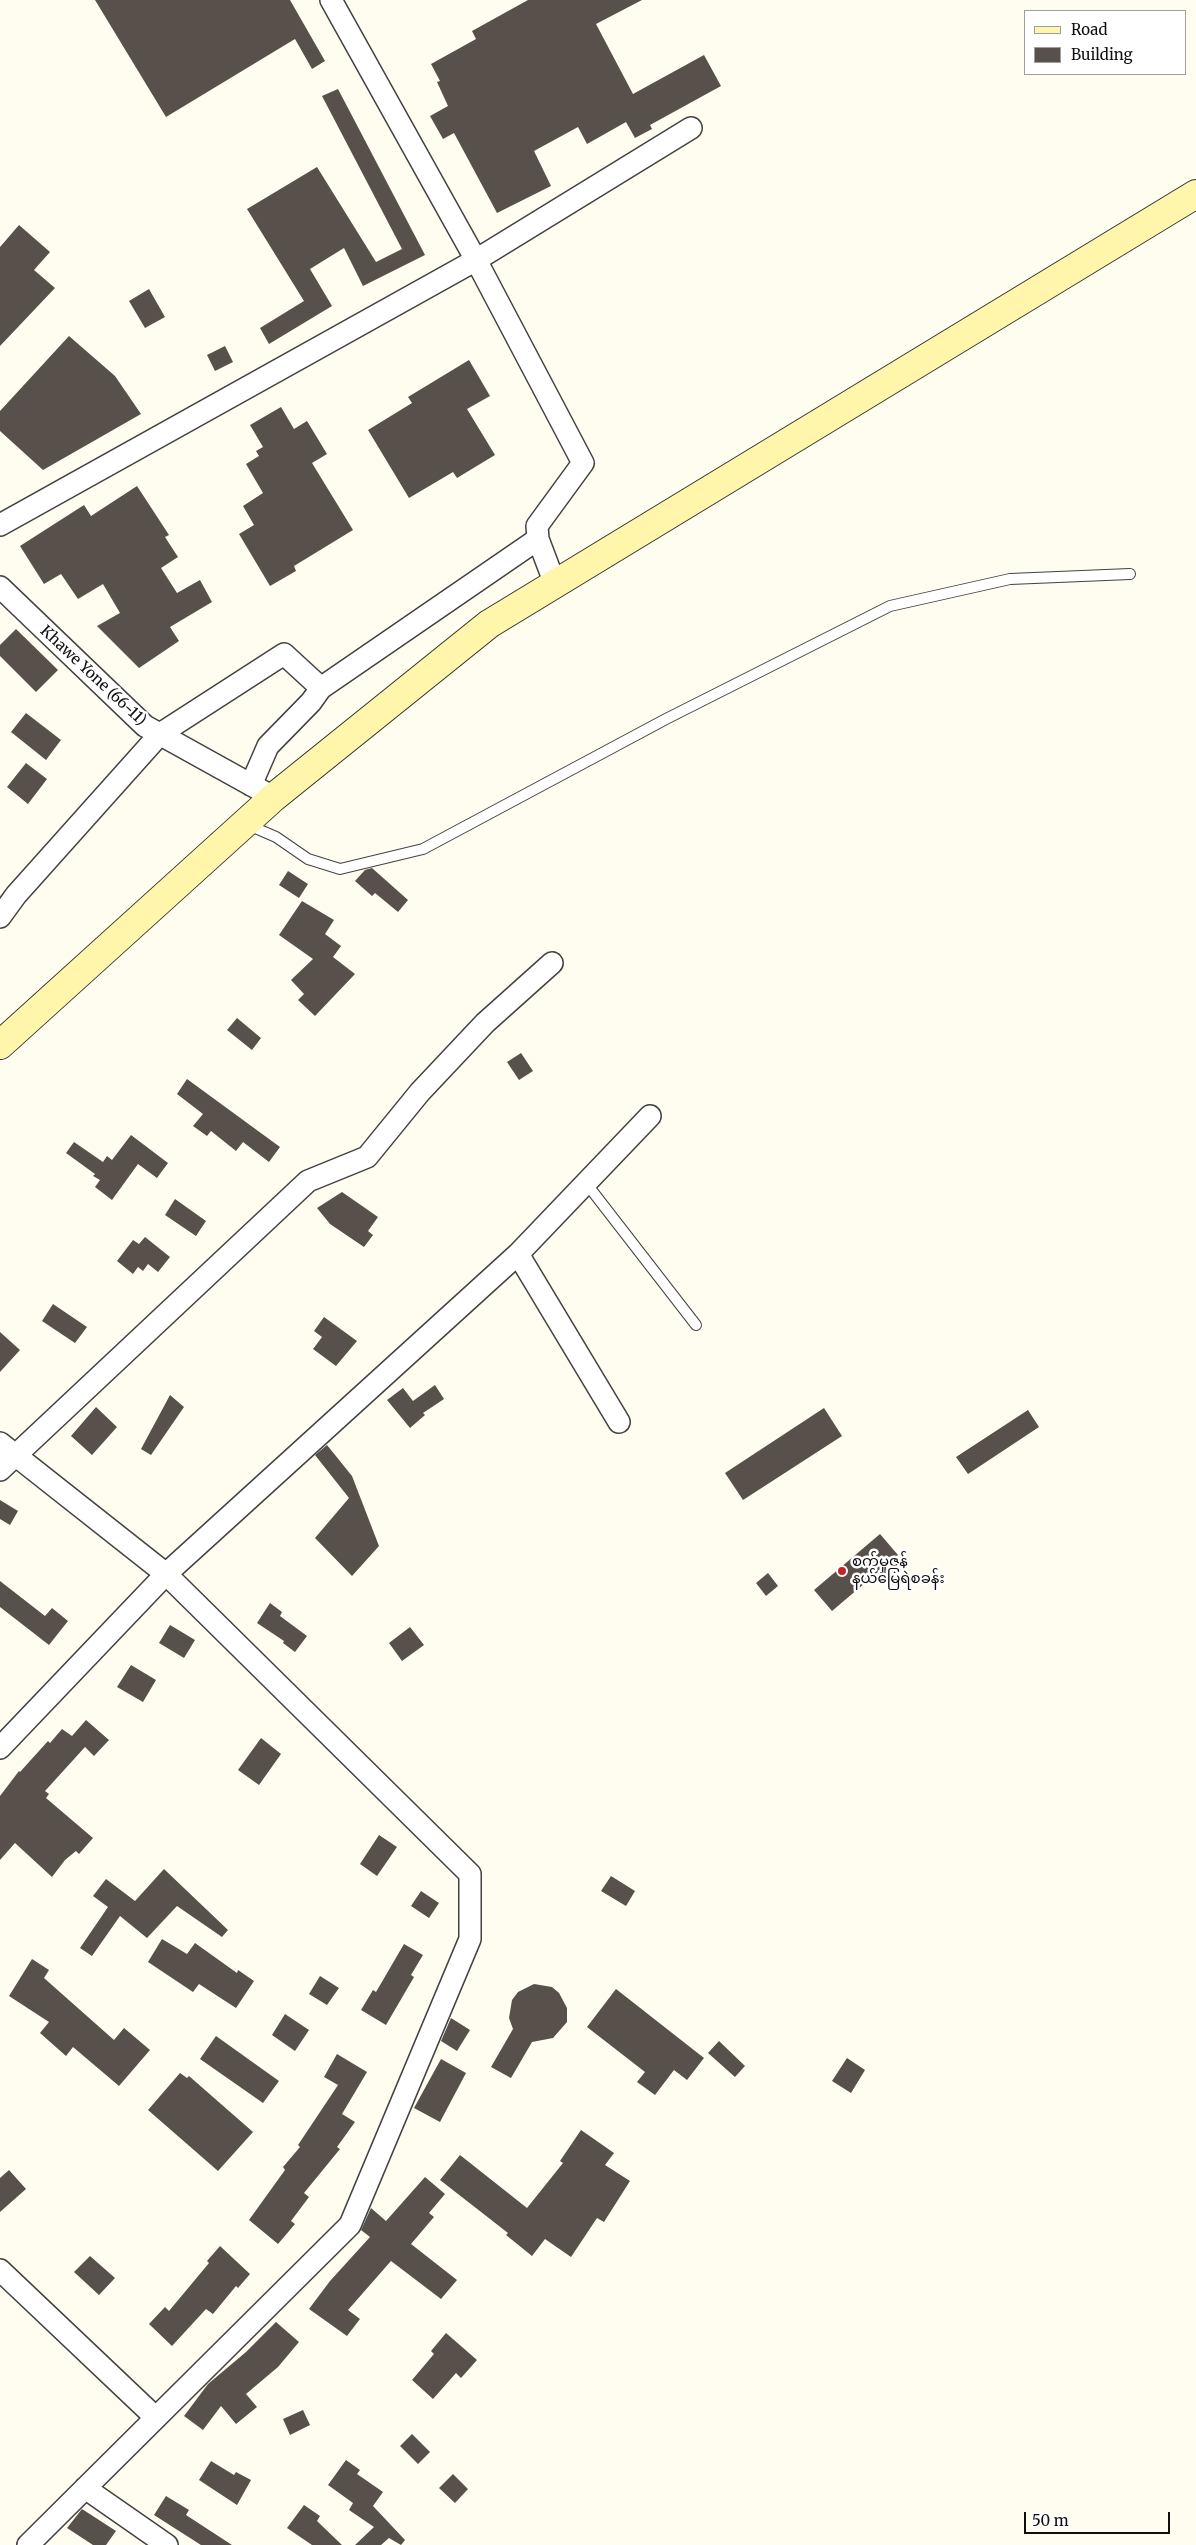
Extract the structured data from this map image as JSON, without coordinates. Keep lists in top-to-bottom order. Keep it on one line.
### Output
{"streets":{"street":["Khawe Yone (66-11)"]},"places":["စက်မှုဇုန် နယ်မြေရဲစခန်း"],"legend":["Road","Building"],"scale_bar":"50 m"}
